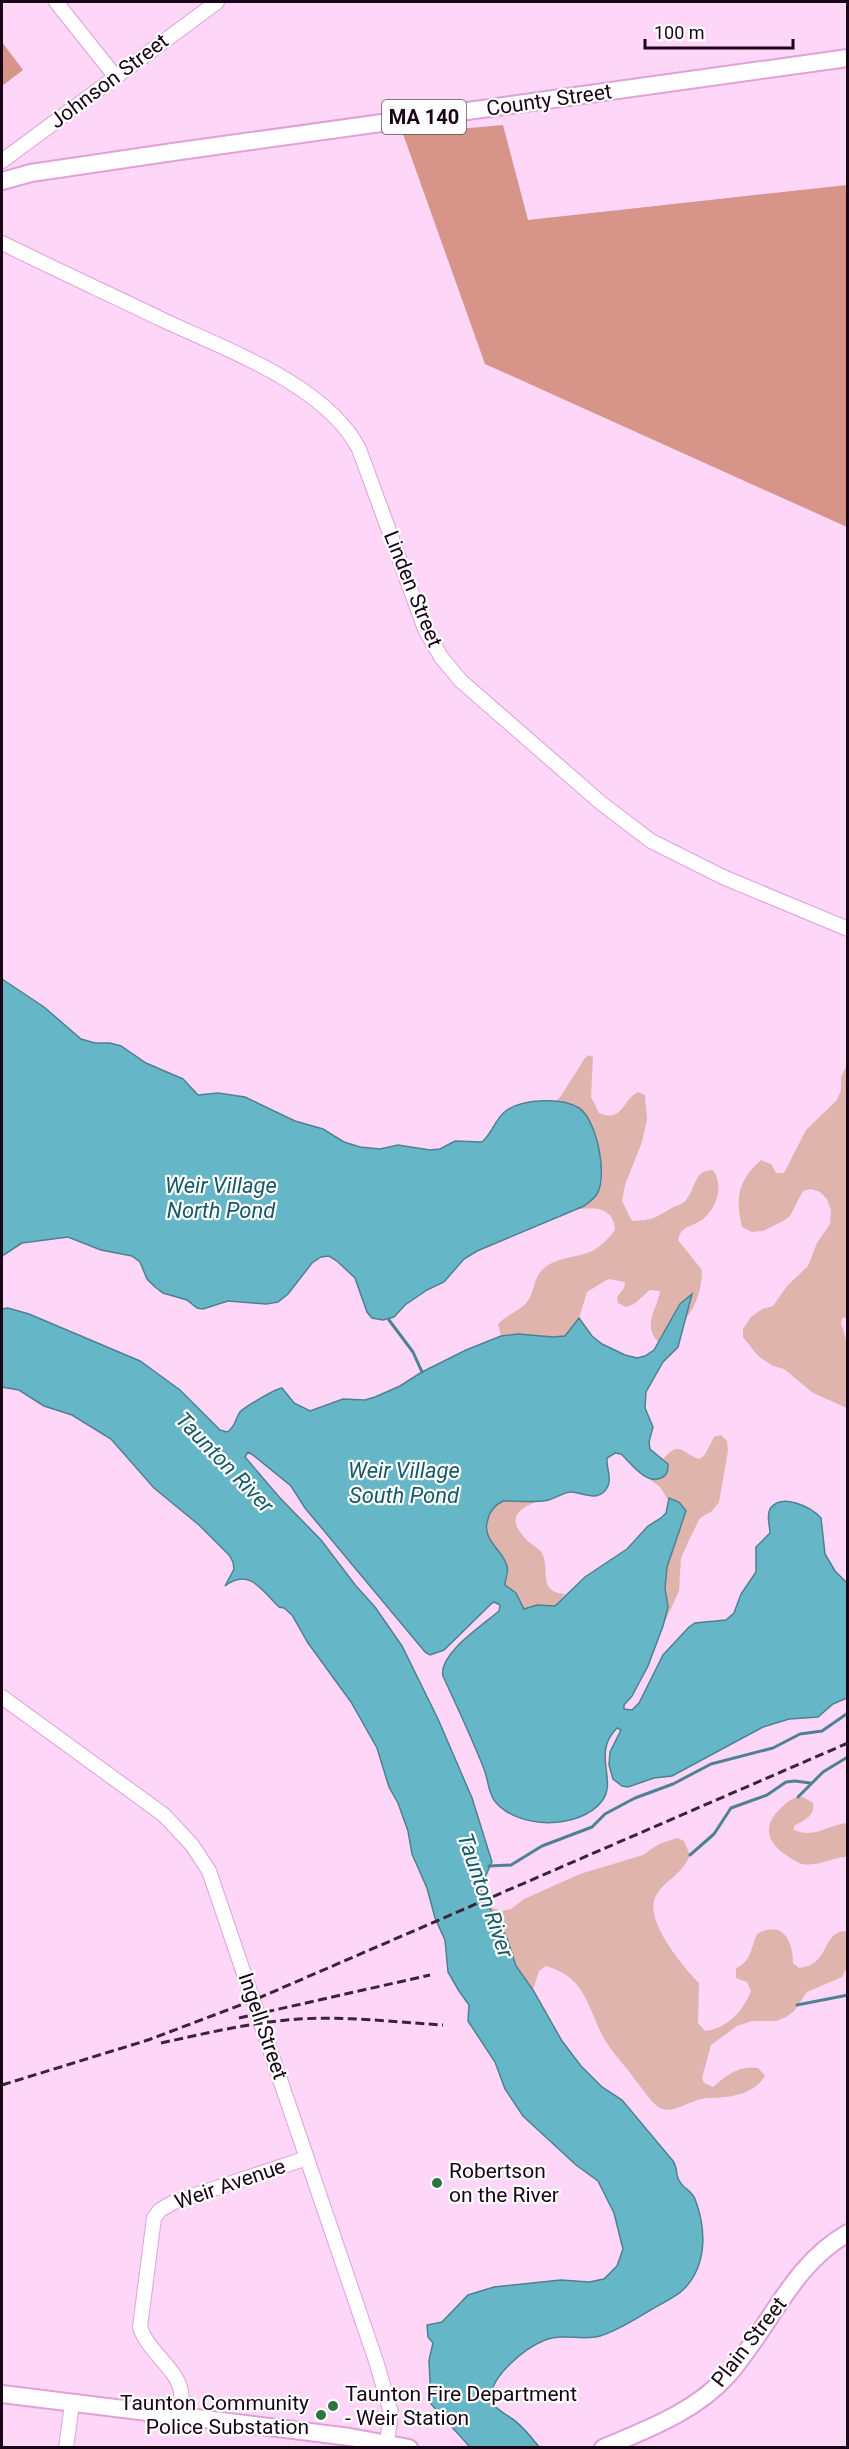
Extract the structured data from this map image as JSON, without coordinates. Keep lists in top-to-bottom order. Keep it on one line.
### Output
{"streets":{"main road":["County Street","MA 140","Plain Street"],"street":["Johnson Street","Linden Street","Ingell Street","Weir Avenue"]},"crossings":[["Ingell Street","Weir Avenue"]],"water":["Weir Village North Pond","Taunton River","Weir Village South Pond"],"places":["Robertson on the River","Taunton Fire Department - Weir Station","Taunton Community Police Substation"],"scale_bar":"100 m"}
